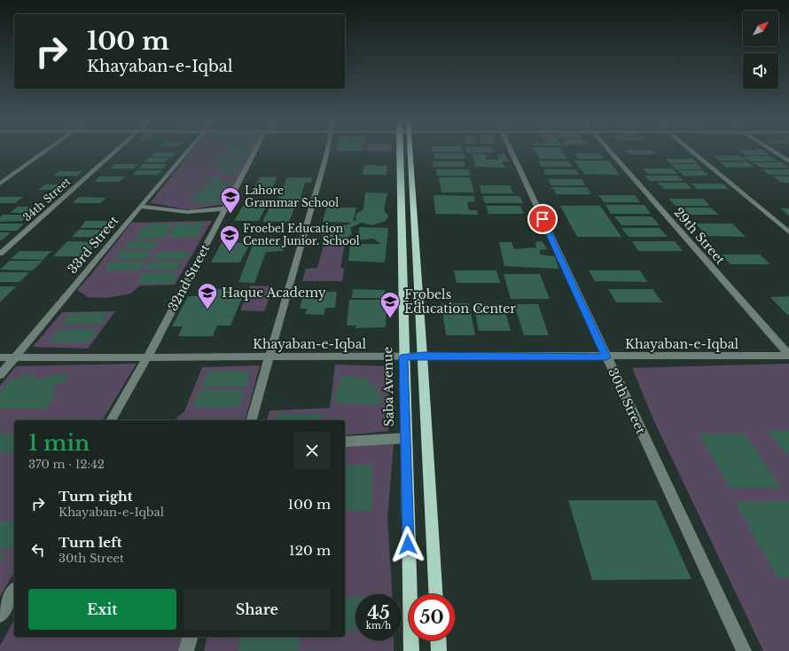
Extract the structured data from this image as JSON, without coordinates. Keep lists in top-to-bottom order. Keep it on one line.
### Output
{"streets":{"main road":["Saba Avenue"],"street":["34th Street","29th Street","33rd Street","32nd Street","Khayaban-e-Iqbal","30th Street"]},"crossings":[["29th Street","Khayaban-e-Iqbal"],["33rd Street","Khayaban-e-Iqbal"],["32nd Street","Khayaban-e-Iqbal"],["Khayaban-e-Iqbal","Saba Avenue"],["Khayaban-e-Iqbal","30th Street"]],"places":{"school or university":["Lahore Grammar School","Froebel Education Center Junior. School","Haque Academy","Frobels Education Center"]},"north":"top right","page":{"turn":["100 m","Khayaban-e-Iqbal"],"heading":["1 min","370 m · 12:42"],"list":[{"name":"Turn right","note":"Khayaban-e-Iqbal","value":"100 m"},{"name":"Turn left","note":"30th Street","value":"120 m"}],"buttons":["Exit","Share"],"speed":"45 km/h","limit":"50"}}
